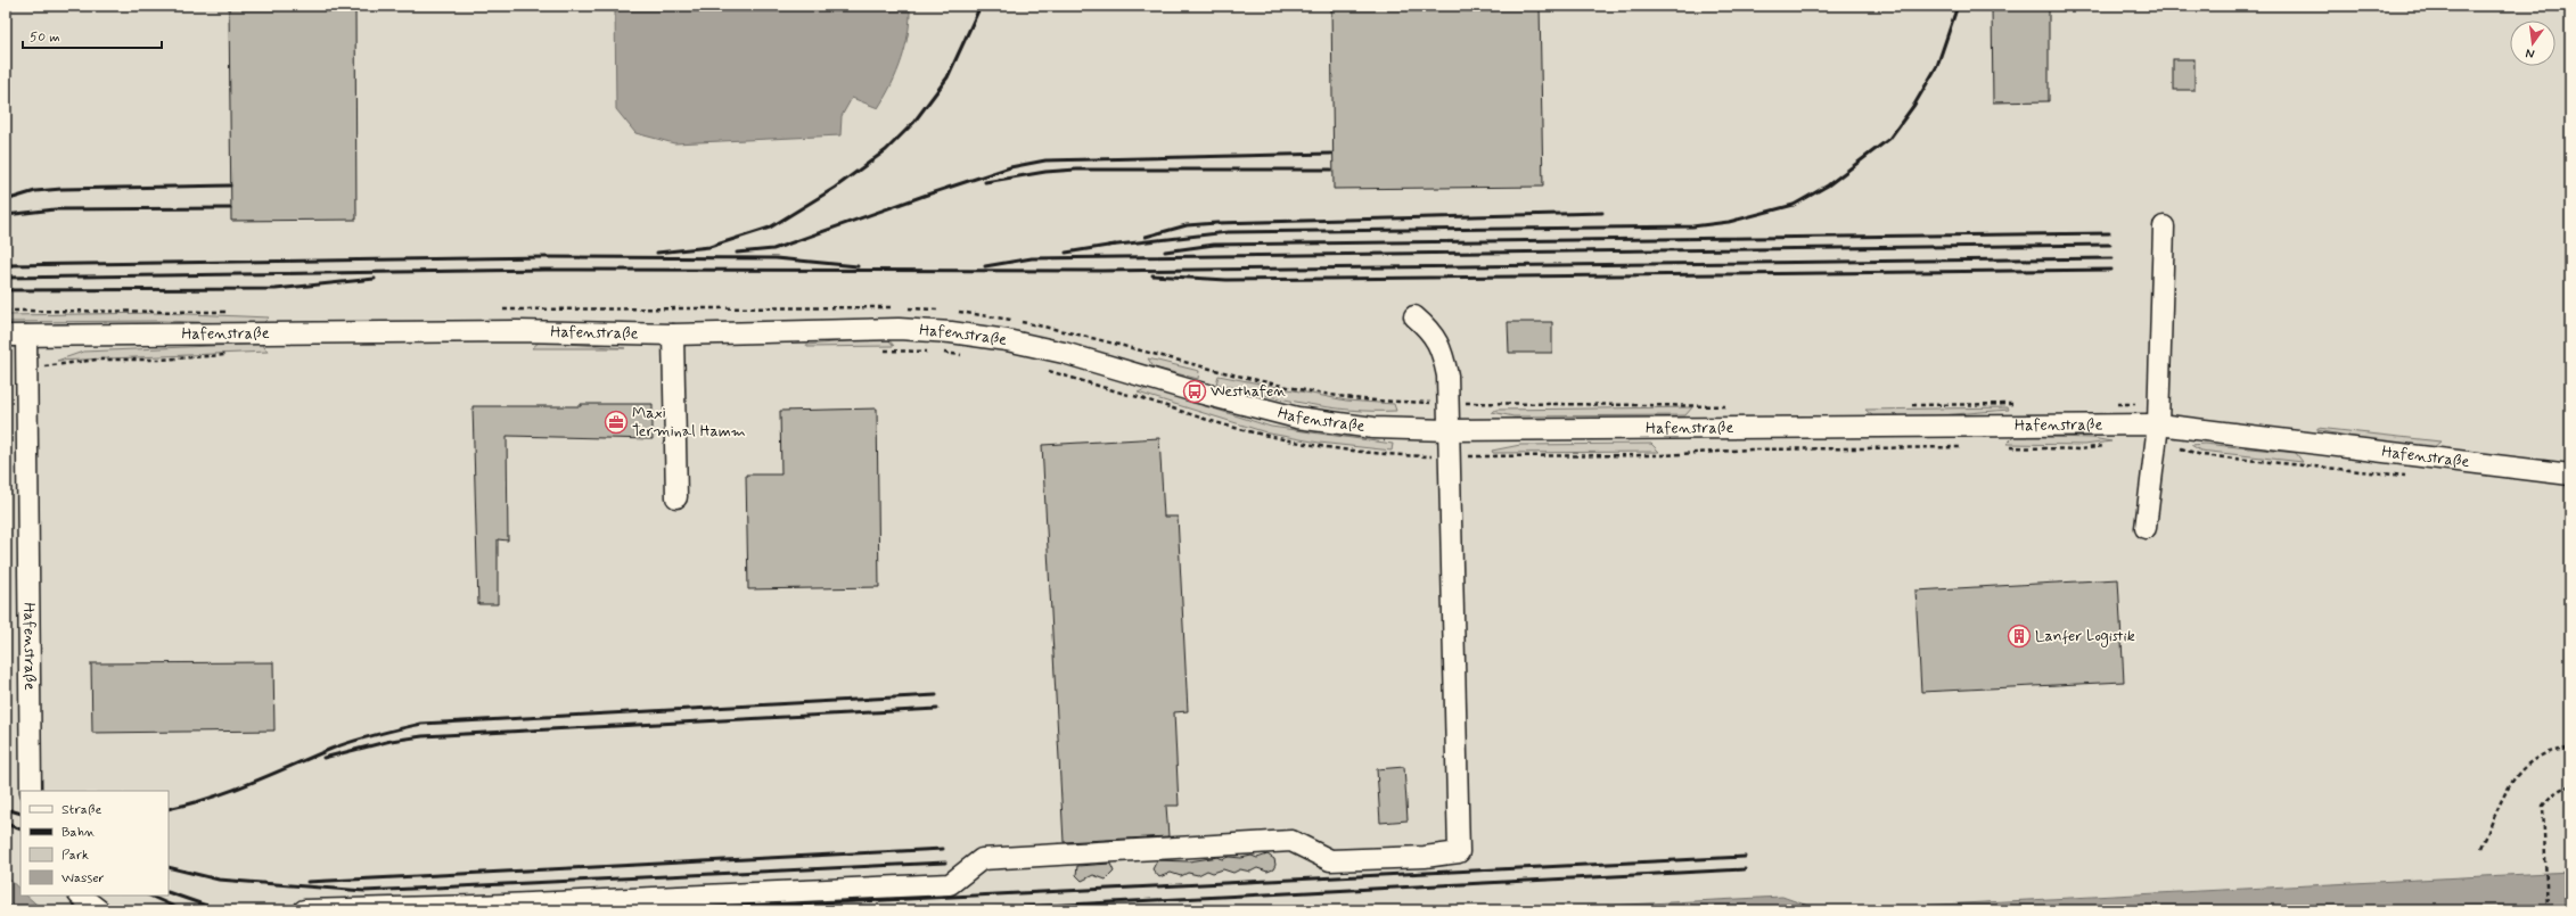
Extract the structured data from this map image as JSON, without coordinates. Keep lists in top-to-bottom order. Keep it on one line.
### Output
{"streets":{"street":["Hafenstraße"]},"places":{"bus stop":["Westhafen"],"office":["Maxi Terminal Hamm"],"building":["Lanfer Logistik"]},"legend":["Straße","Bahn","Park","Wasser"],"scale_bar":"50 m","north":"bottom"}
